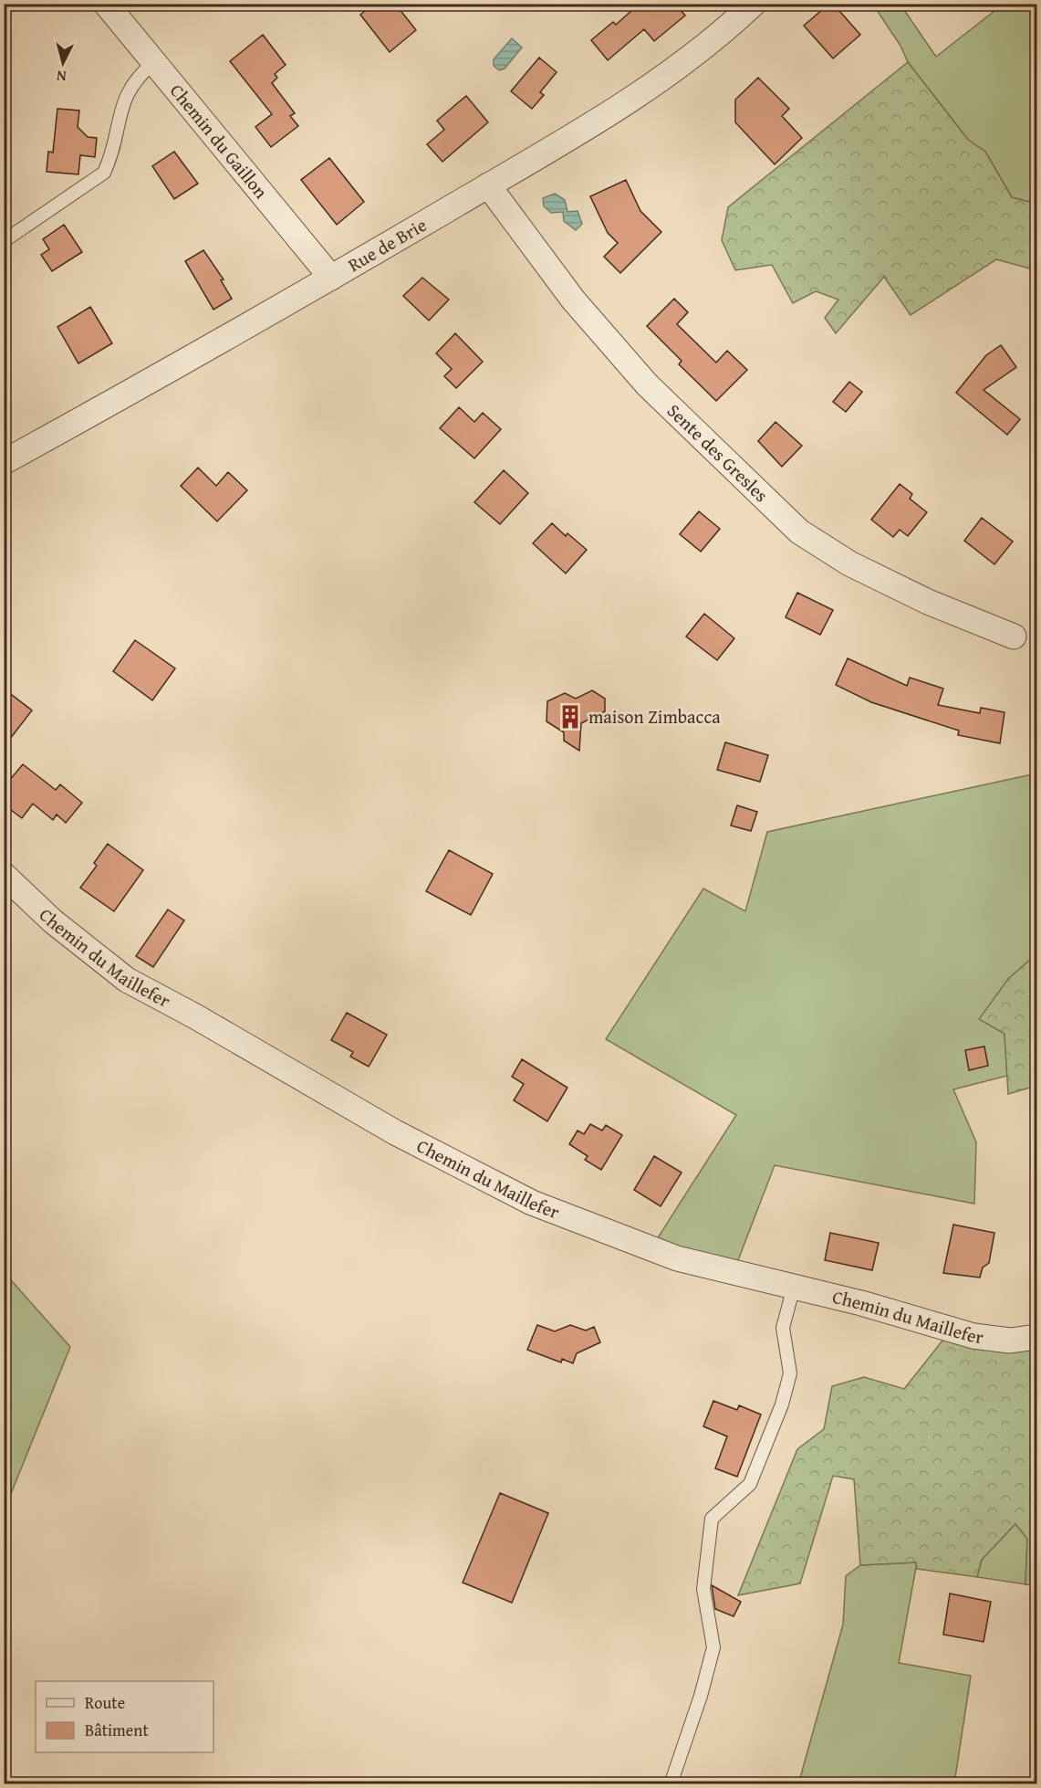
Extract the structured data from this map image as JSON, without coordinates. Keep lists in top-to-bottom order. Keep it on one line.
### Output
{"streets":{"street":["Chemin du Gaillon","Rue de Brie","Sente des Gresles","Chemin du Maillefer"]},"crossings":[["Chemin du Gaillon","Rue de Brie"],["Rue de Brie","Sente des Gresles"]],"places":{"building":["maison Zimbacca"]},"legend":["Route","Bâtiment"],"north":"bottom"}
